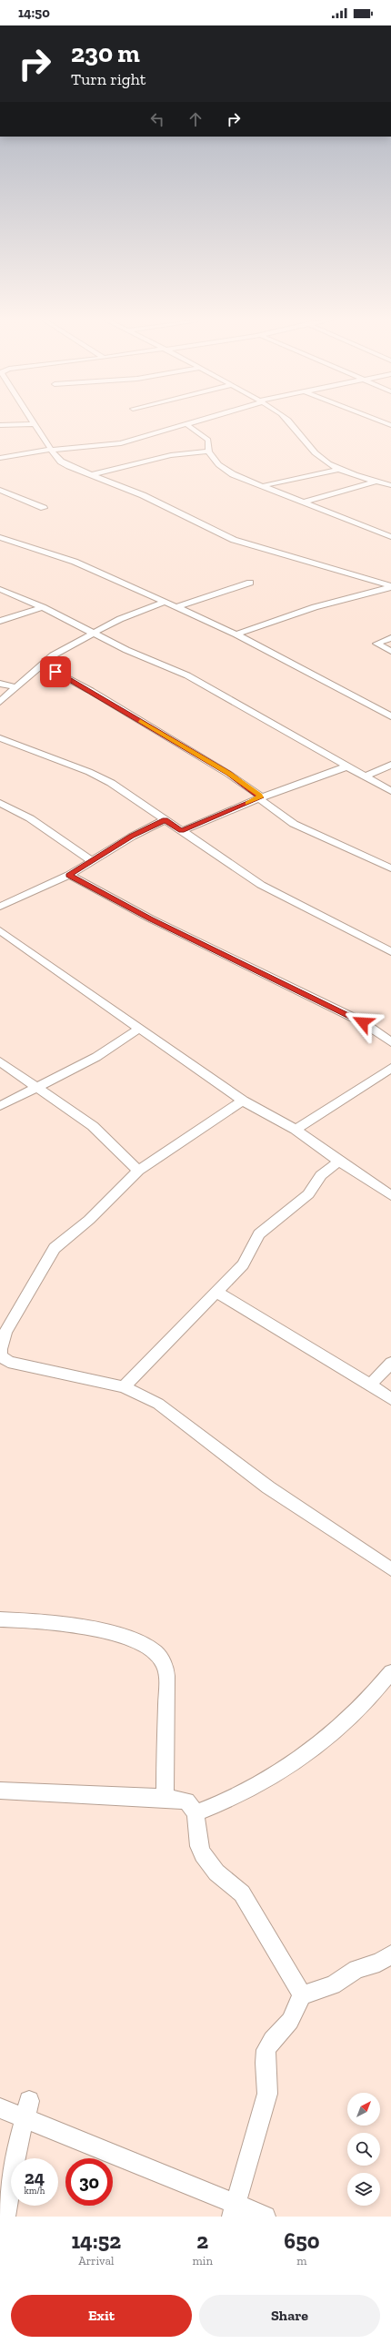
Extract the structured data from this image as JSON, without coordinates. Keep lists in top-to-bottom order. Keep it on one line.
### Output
{"north":"top right","page":{"status":"14:50","turn":["230 m","Turn right"],"speed":"24 km/h","limit":"30","eta":["14:52","Arrival","2","min","650","m"],"buttons":["Exit","Share"]}}
